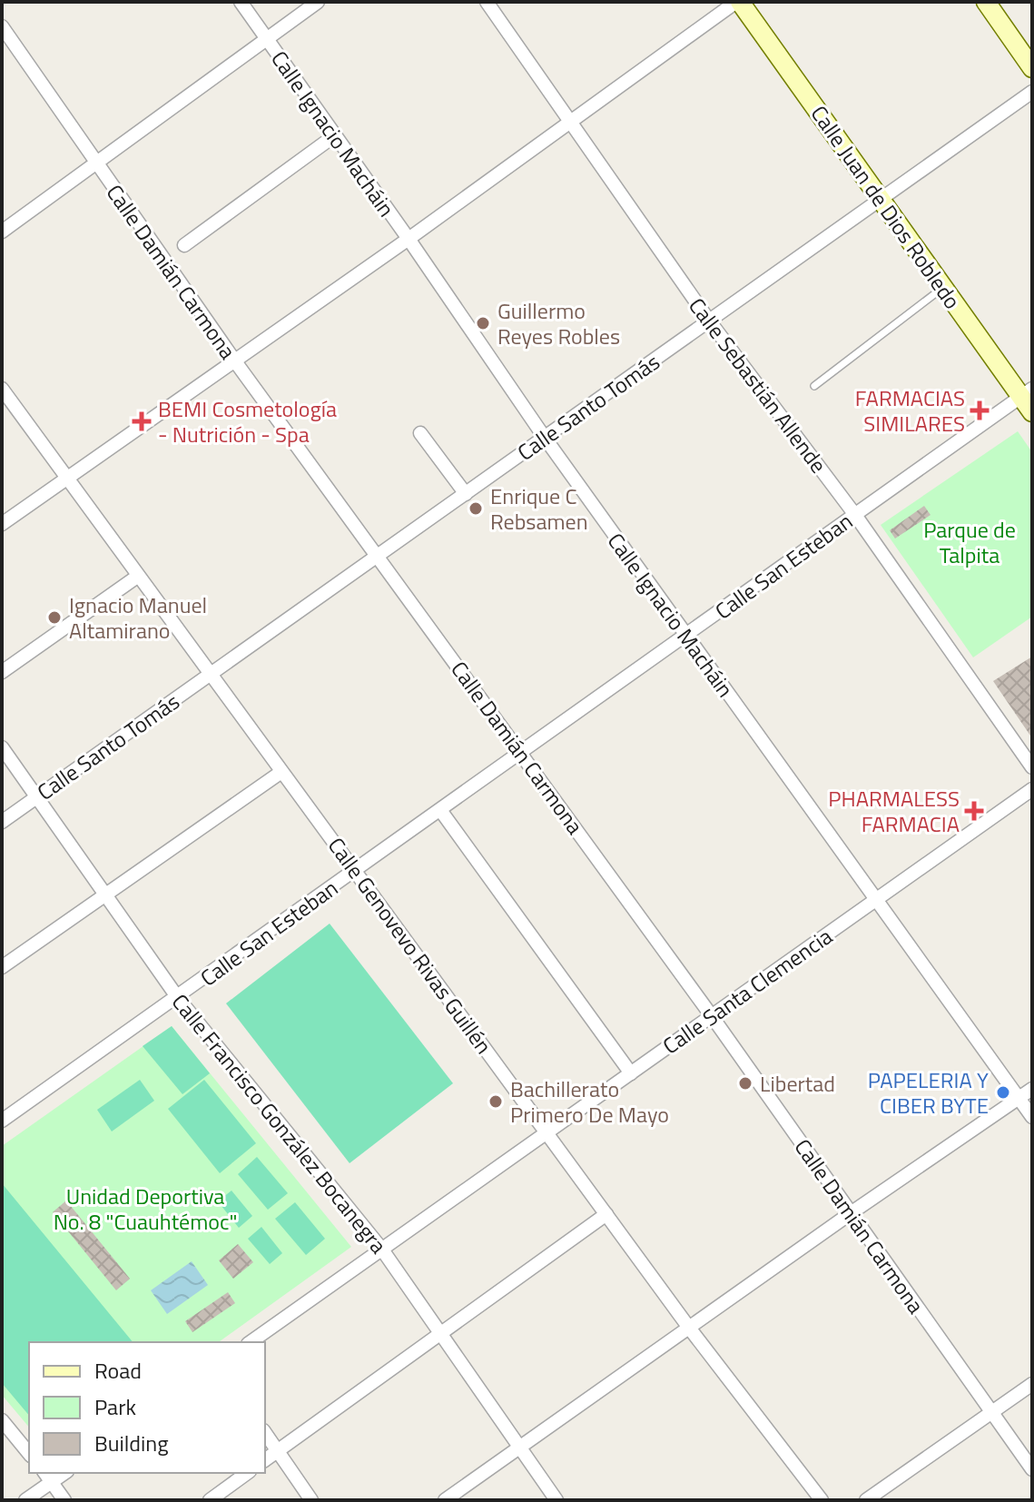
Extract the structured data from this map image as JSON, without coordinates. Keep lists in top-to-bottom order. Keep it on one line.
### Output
{"streets":{"street":["Calle Ignacio Macháin","Calle Juan de Dios Robledo","Calle Damián Carmona","Calle Sebastián Allende","Calle Santo Tomás","Calle San Esteban","Calle Genovevo Rivas Guillén","Calle Santa Clemencia","Calle Francisco González Bocanegra"]},"crossings":[["Calle Ignacio Macháin","Calle Santo Tomás"],["Calle Ignacio Macháin","Calle San Esteban"],["Calle Ignacio Macháin","Calle Santa Clemencia"],["Calle Juan de Dios Robledo","Calle Santo Tomás"],["Calle Juan de Dios Robledo","Calle San Esteban"],["Calle Damián Carmona","Calle Santo Tomás"],["Calle Damián Carmona","Calle San Esteban"],["Calle Damián Carmona","Calle Santa Clemencia"],["Calle Sebastián Allende","Calle Santo Tomás"],["Calle Sebastián Allende","Calle San Esteban"],["Calle Santo Tomás","Calle Genovevo Rivas Guillén"],["Calle Santo Tomás","Calle Francisco González Bocanegra"],["Calle San Esteban","Calle Genovevo Rivas Guillén"],["Calle San Esteban","Calle Francisco González Bocanegra"],["Calle Genovevo Rivas Guillén","Calle Santa Clemencia"],["Calle Santa Clemencia","Calle Francisco González Bocanegra"]],"parks":["Parque de Talpita","Unidad Deportiva No. 8 \"Cuauhtémoc\""],"places":{"other":["Guillermo Reyes Robles","Enrique C Rebsamen","Ignacio Manuel Altamirano","Libertad","PAPELERIA Y CIBER BYTE","Bachillerato Primero De Mayo"],"health":["FARMACIAS SIMILARES","BEMI Cosmetología - Nutrición - Spa","PHARMALESS FARMACIA"]},"legend":["Road","Park","Building"]}
